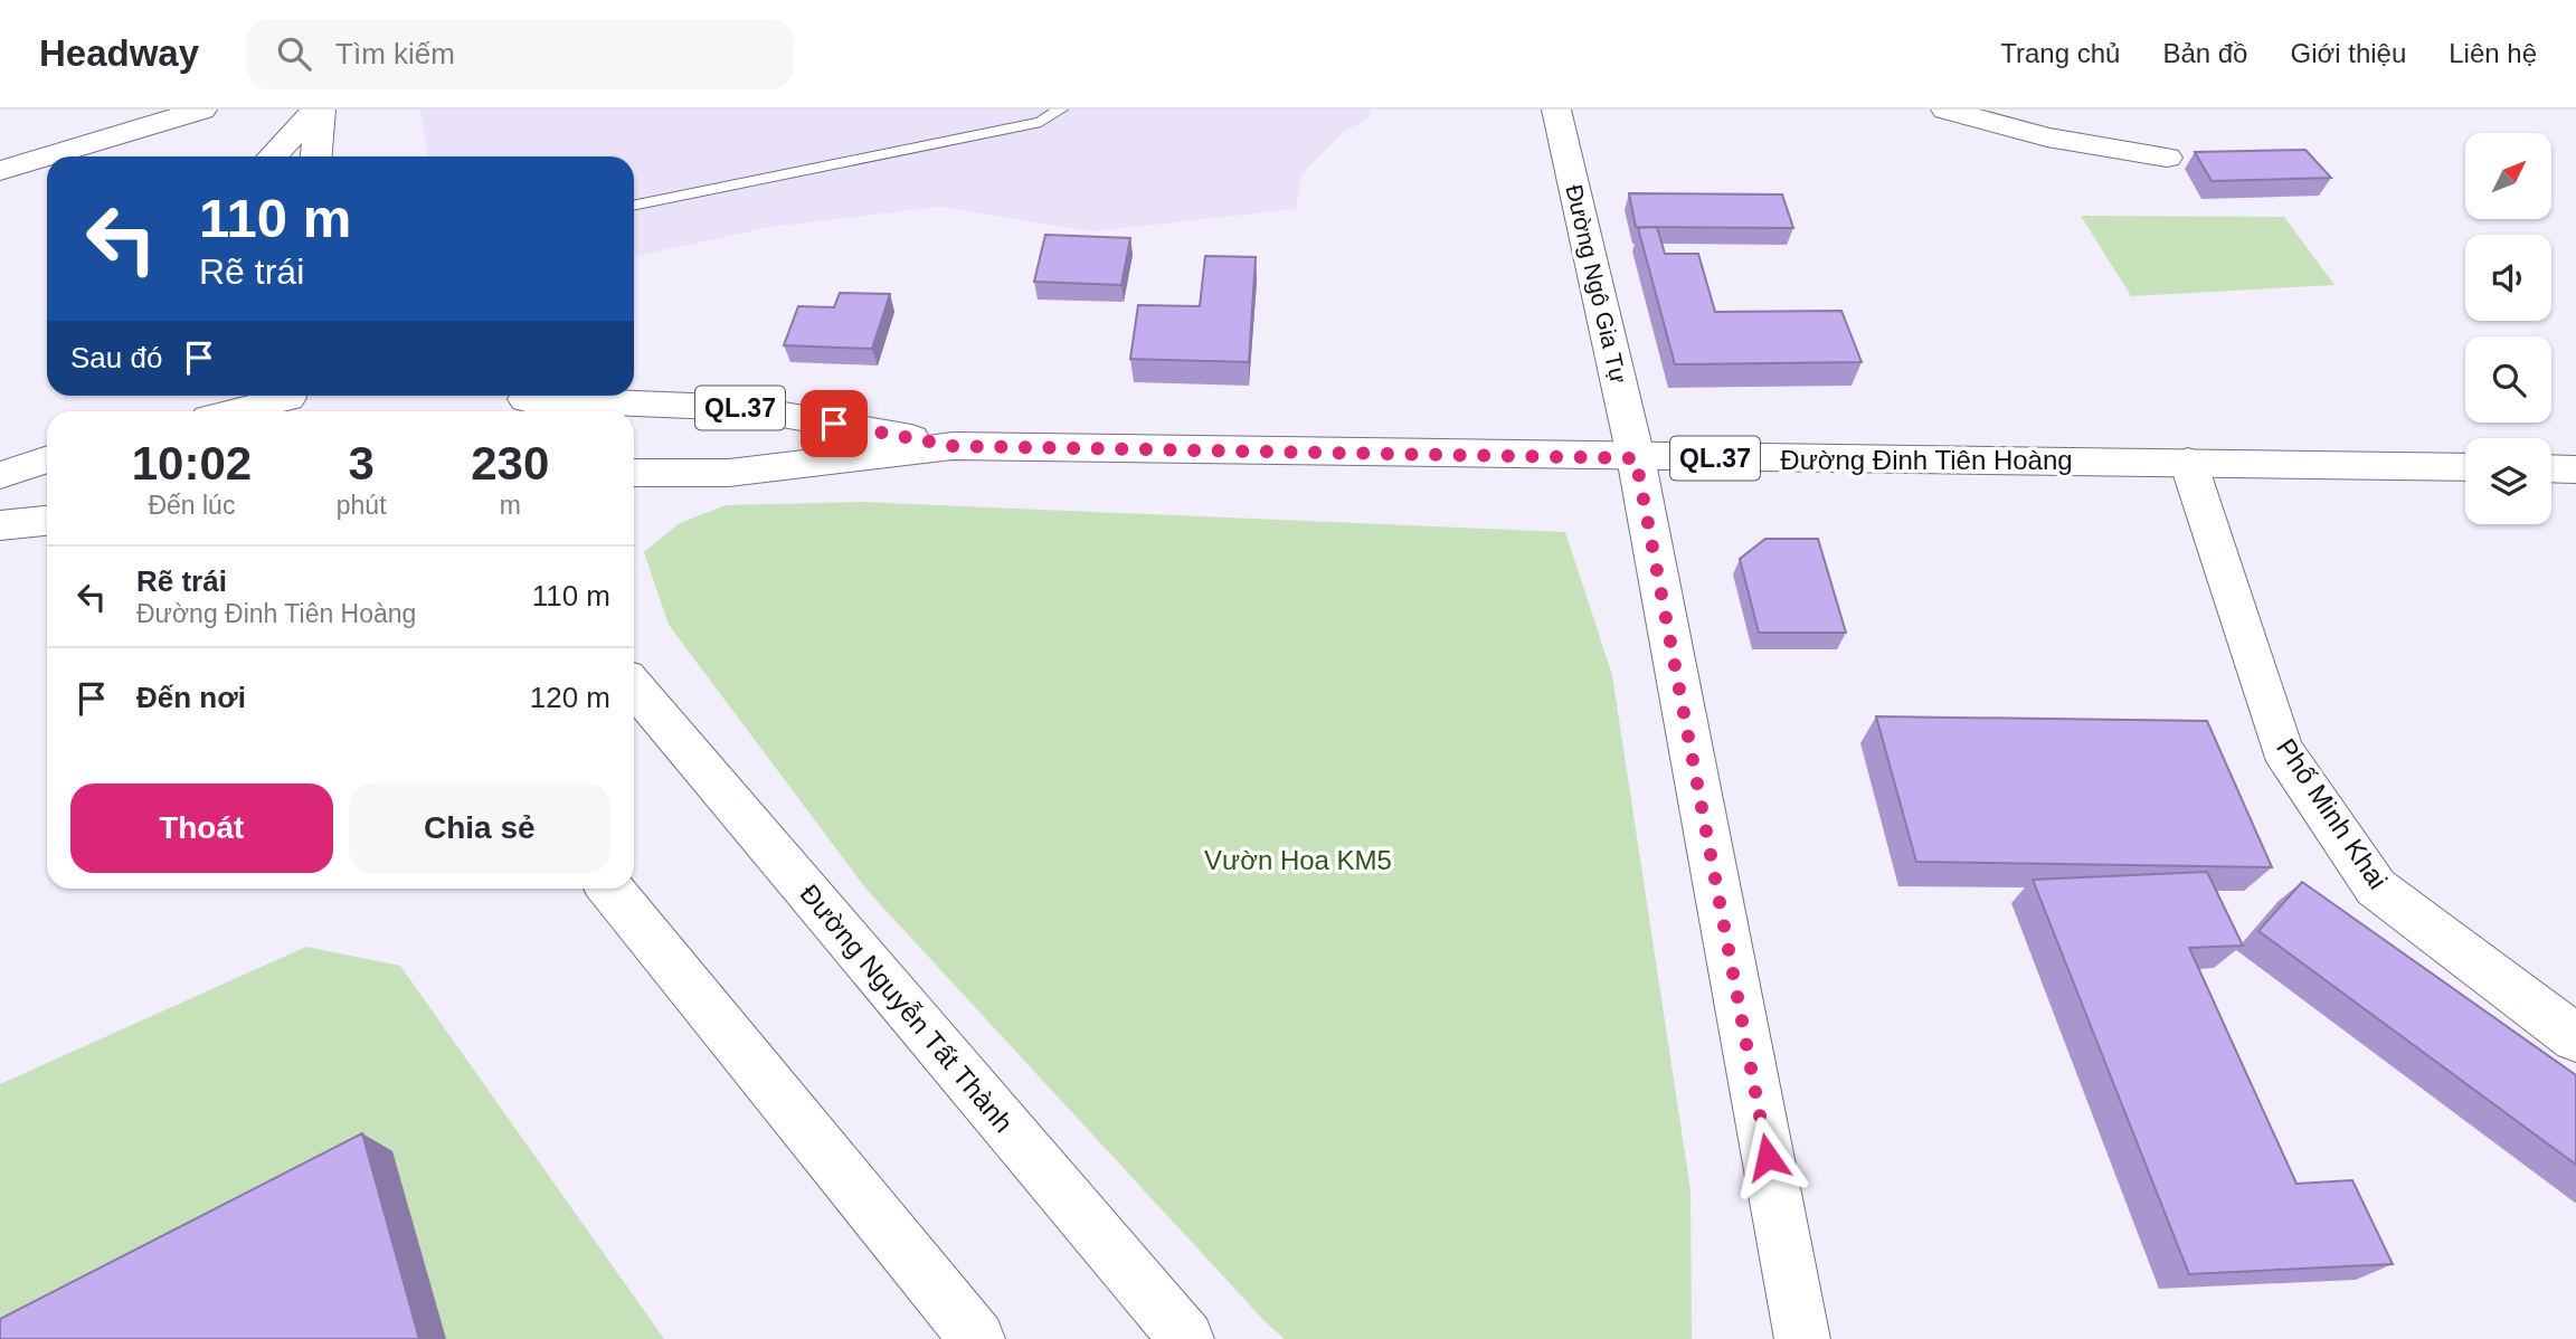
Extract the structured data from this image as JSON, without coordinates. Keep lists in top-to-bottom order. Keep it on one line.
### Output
{"streets":{"main road":["Đường Ngô Gia Tự","QL.37","Đường Đinh Tiên Hoàng","Phố Minh Khai","Đường Nguyễn Tất Thành"]},"crossings":[["Đường Ngô Gia Tự","Đường Đinh Tiên Hoàng"],["Đường Đinh Tiên Hoàng","Phố Minh Khai"]],"parks":["Vườn Hoa KM5"],"north":"top right","page":{"header":"Headway","search":"Tìm kiếm","nav":["Trang chủ","Bản đồ","Giới thiệu","Liên hệ"],"turn":["110 m","Rẽ trái"],"then":"Sau đó","eta":["10:02","Đến lúc","3","phút","230","m"],"list":[{"name":"Rẽ trái","note":"Đường Đinh Tiên Hoàng","value":"110 m"},{"name":"Đến nơi","value":"120 m"}],"buttons":["Thoát","Chia sẻ"]}}
